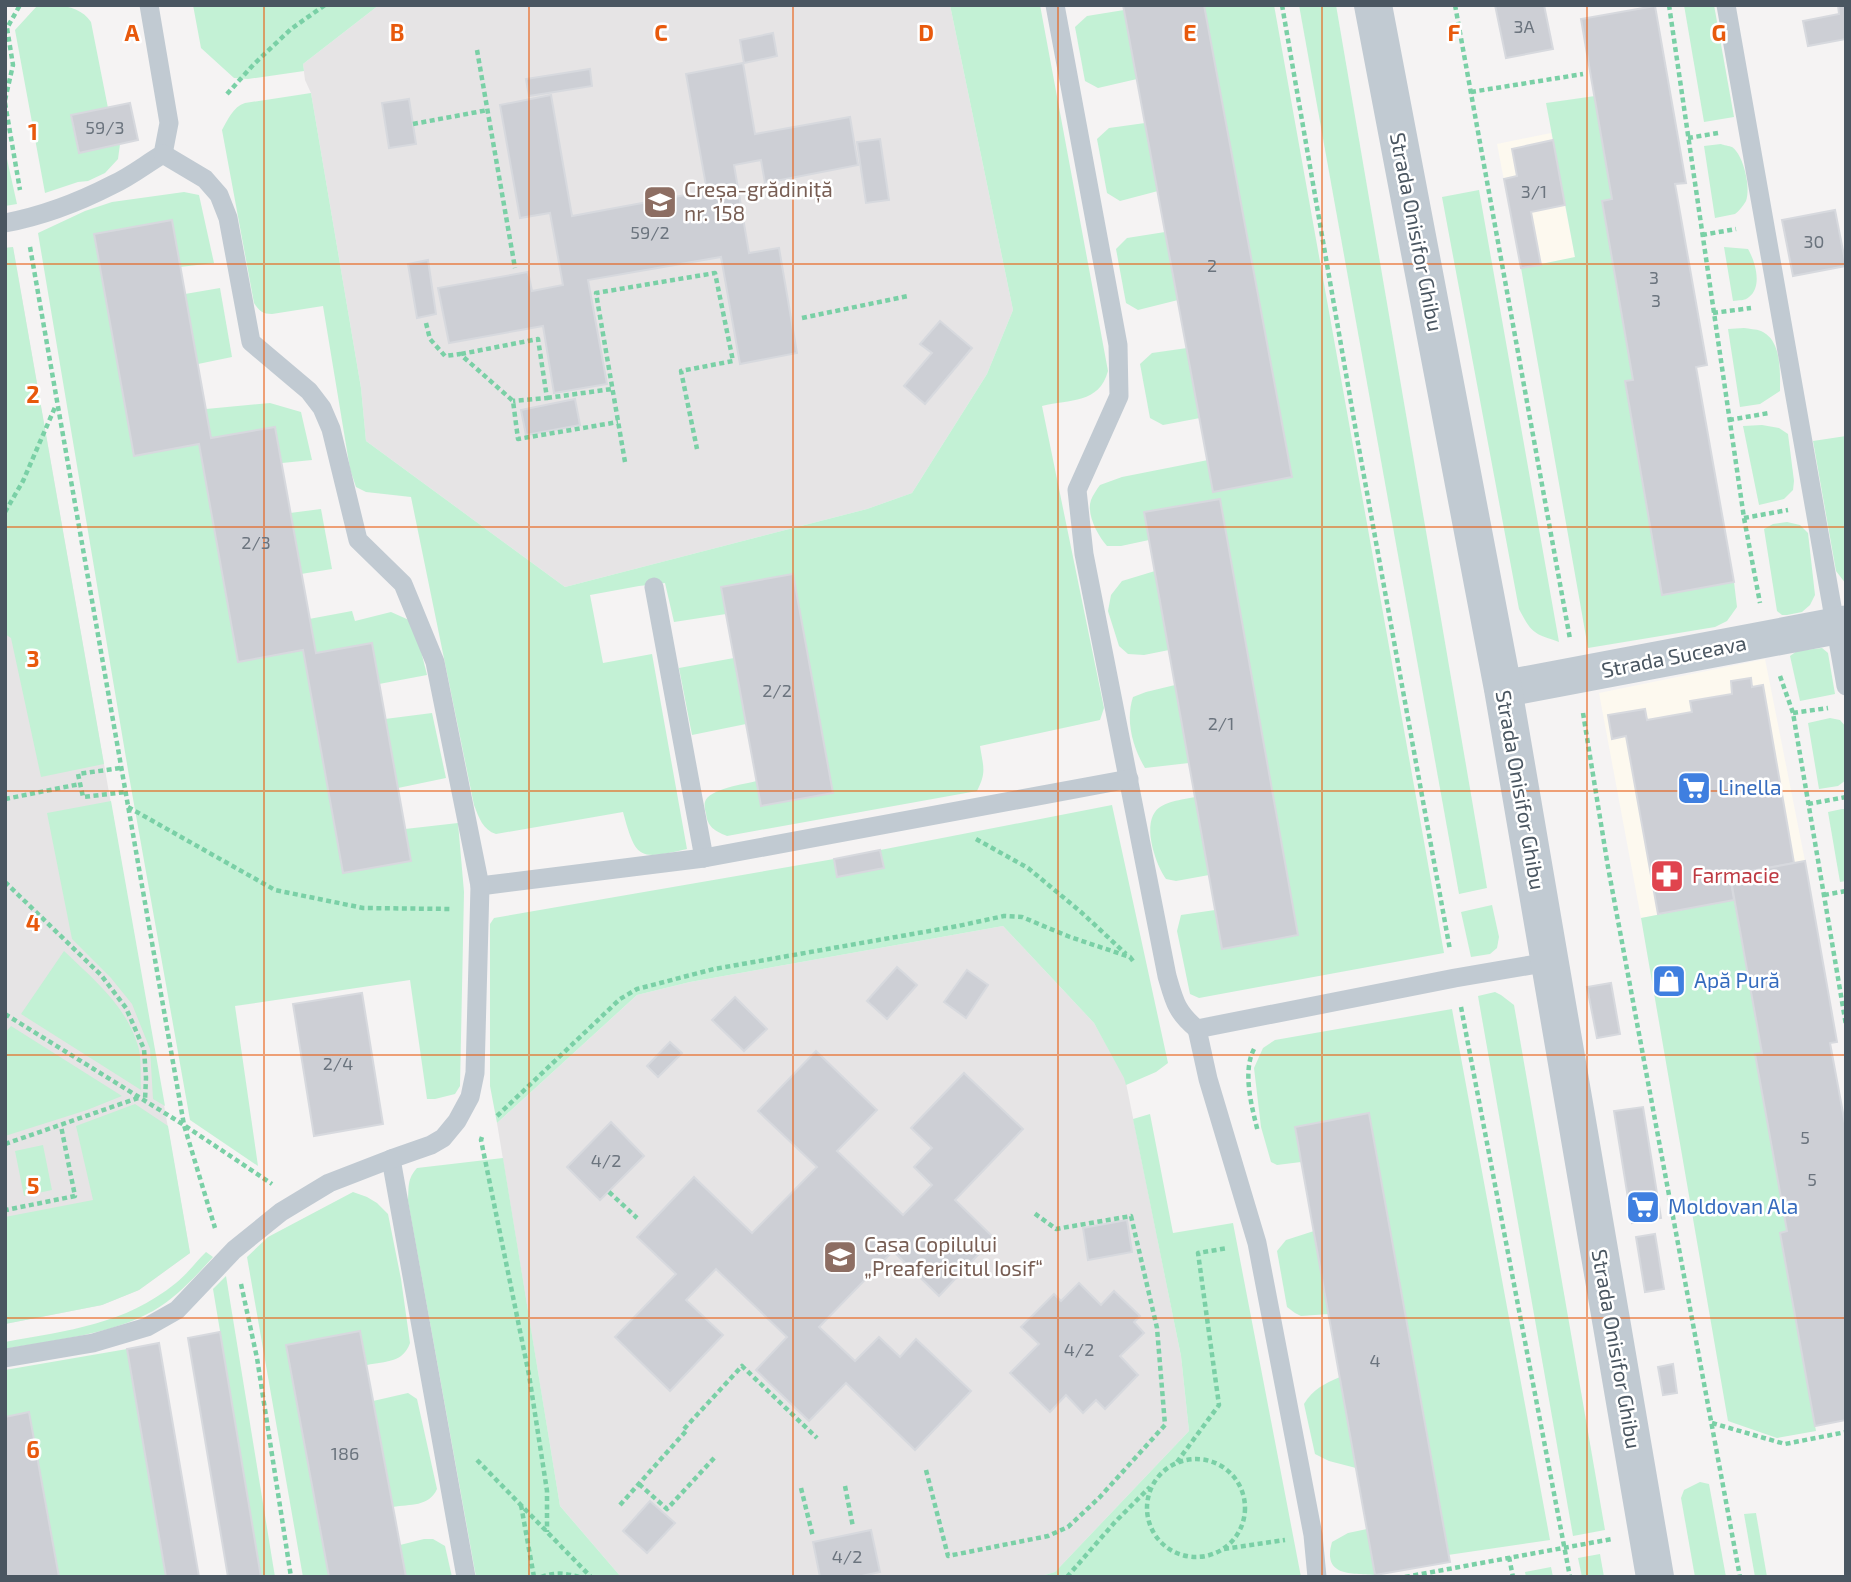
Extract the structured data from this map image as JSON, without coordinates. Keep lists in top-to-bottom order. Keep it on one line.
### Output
{"streets":{"street":["Strada Onisifor Ghibu","Strada Suceava"]},"crossings":[["Strada Onisifor Ghibu","Strada Suceava"]],"places":{"school or university":["Creșa-grădiniță nr. 158","Casa Copilului „Preafericitul Iosif“"],"supermarket":["Linella","Moldovan Ala"],"pharmacy":["Farmacie"],"shop":["Apă Pură"]},"house_numbers":["3A","59/3","3/1","59/2","30","2","3","3","2/3","2/2","2/1","2/4","5","4/2","5","4/2","4","186","4/2"],"grid":{"columns":["A","B","C","D","E","F","G"],"rows":["1","2","3","4","5","6"]}}
